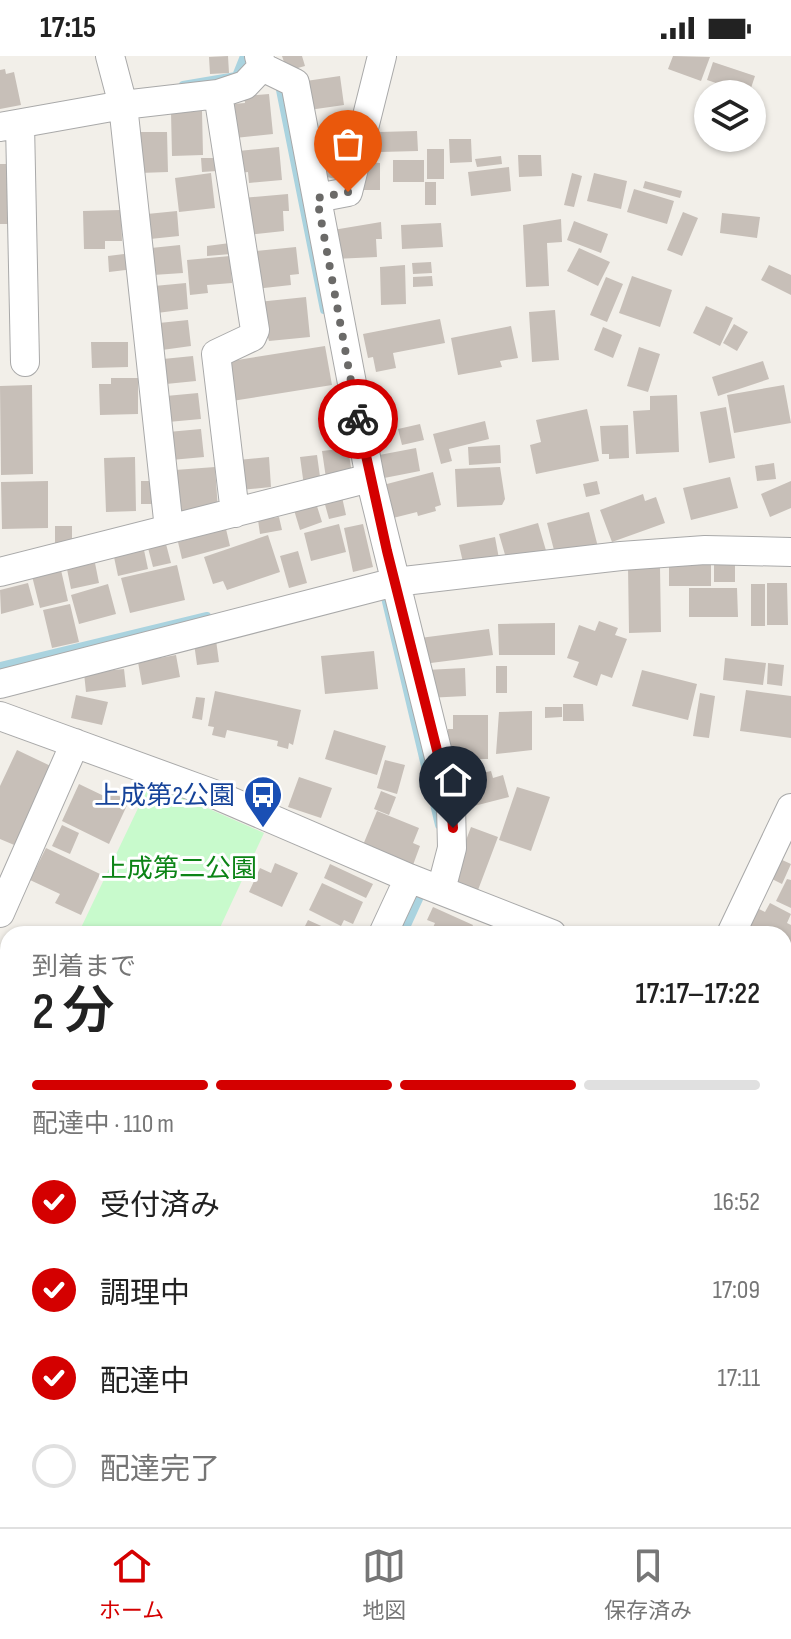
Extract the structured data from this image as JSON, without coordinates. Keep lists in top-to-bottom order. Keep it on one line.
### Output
{"parks":["上成第二公園"],"places":{"bus stop":["上成第2公園"]},"page":{"status":"17:15","heading":["2 分","到着まで","17:17–17:22"],"bar":"配達中 · 110 m","list":[["受付済み","16:52"],["調理中","17:09"],["配達中","17:11"],"配達完了"],"tabs":["ホーム","地図","保存済み"]}}
